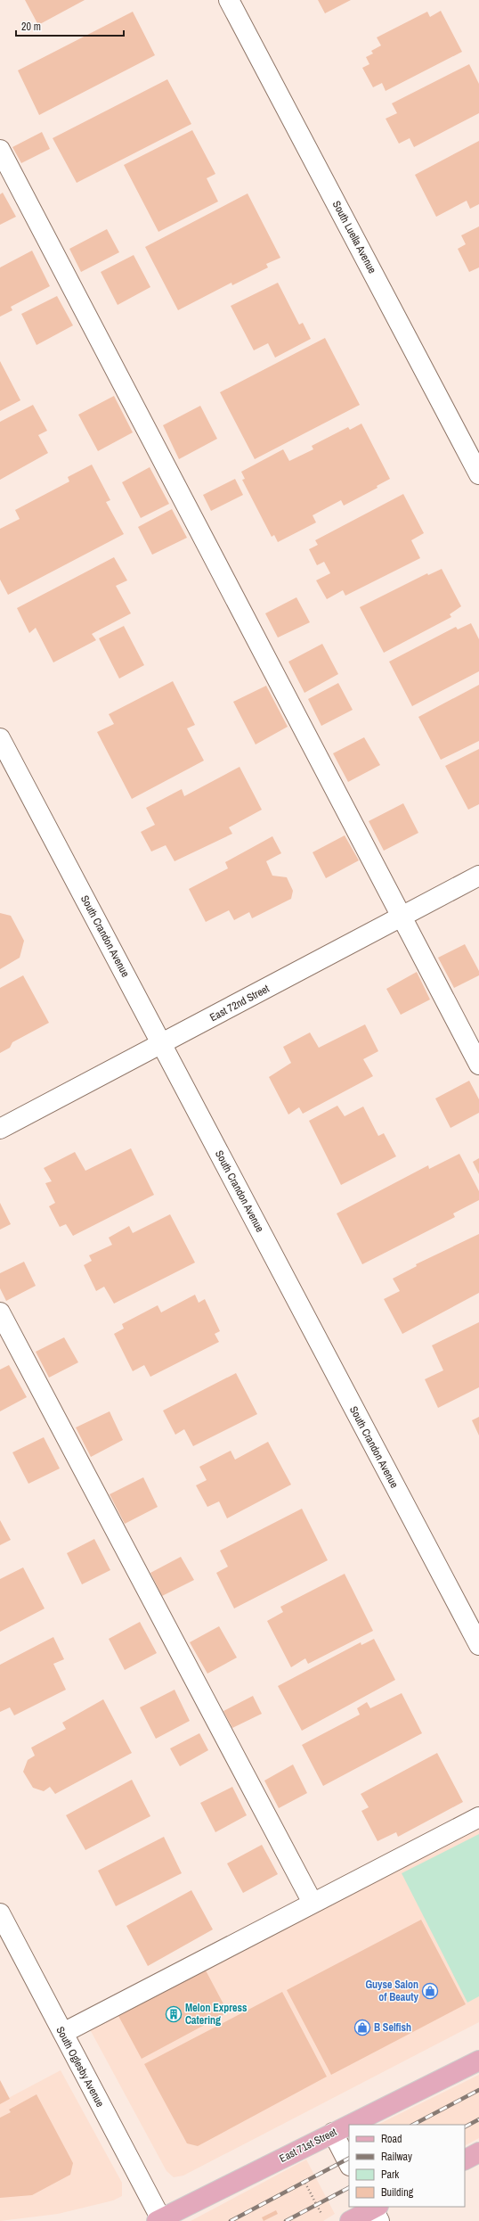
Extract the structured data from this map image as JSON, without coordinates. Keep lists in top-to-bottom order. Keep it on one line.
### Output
{"streets":{"main road":["East 71st Street"],"street":["South Luella Avenue","South Crandon Avenue","East 72nd Street","South Oglesby Avenue"]},"crossings":[["South Crandon Avenue","East 72nd Street"],["South Oglesby Avenue","East 71st Street"]],"places":{"shop":["Guyse Salon of Beauty","B Selfish"],"building":["Melon Express Catering"]},"legend":["Road","Railway","Park","Building"],"scale_bar":"20 m"}
